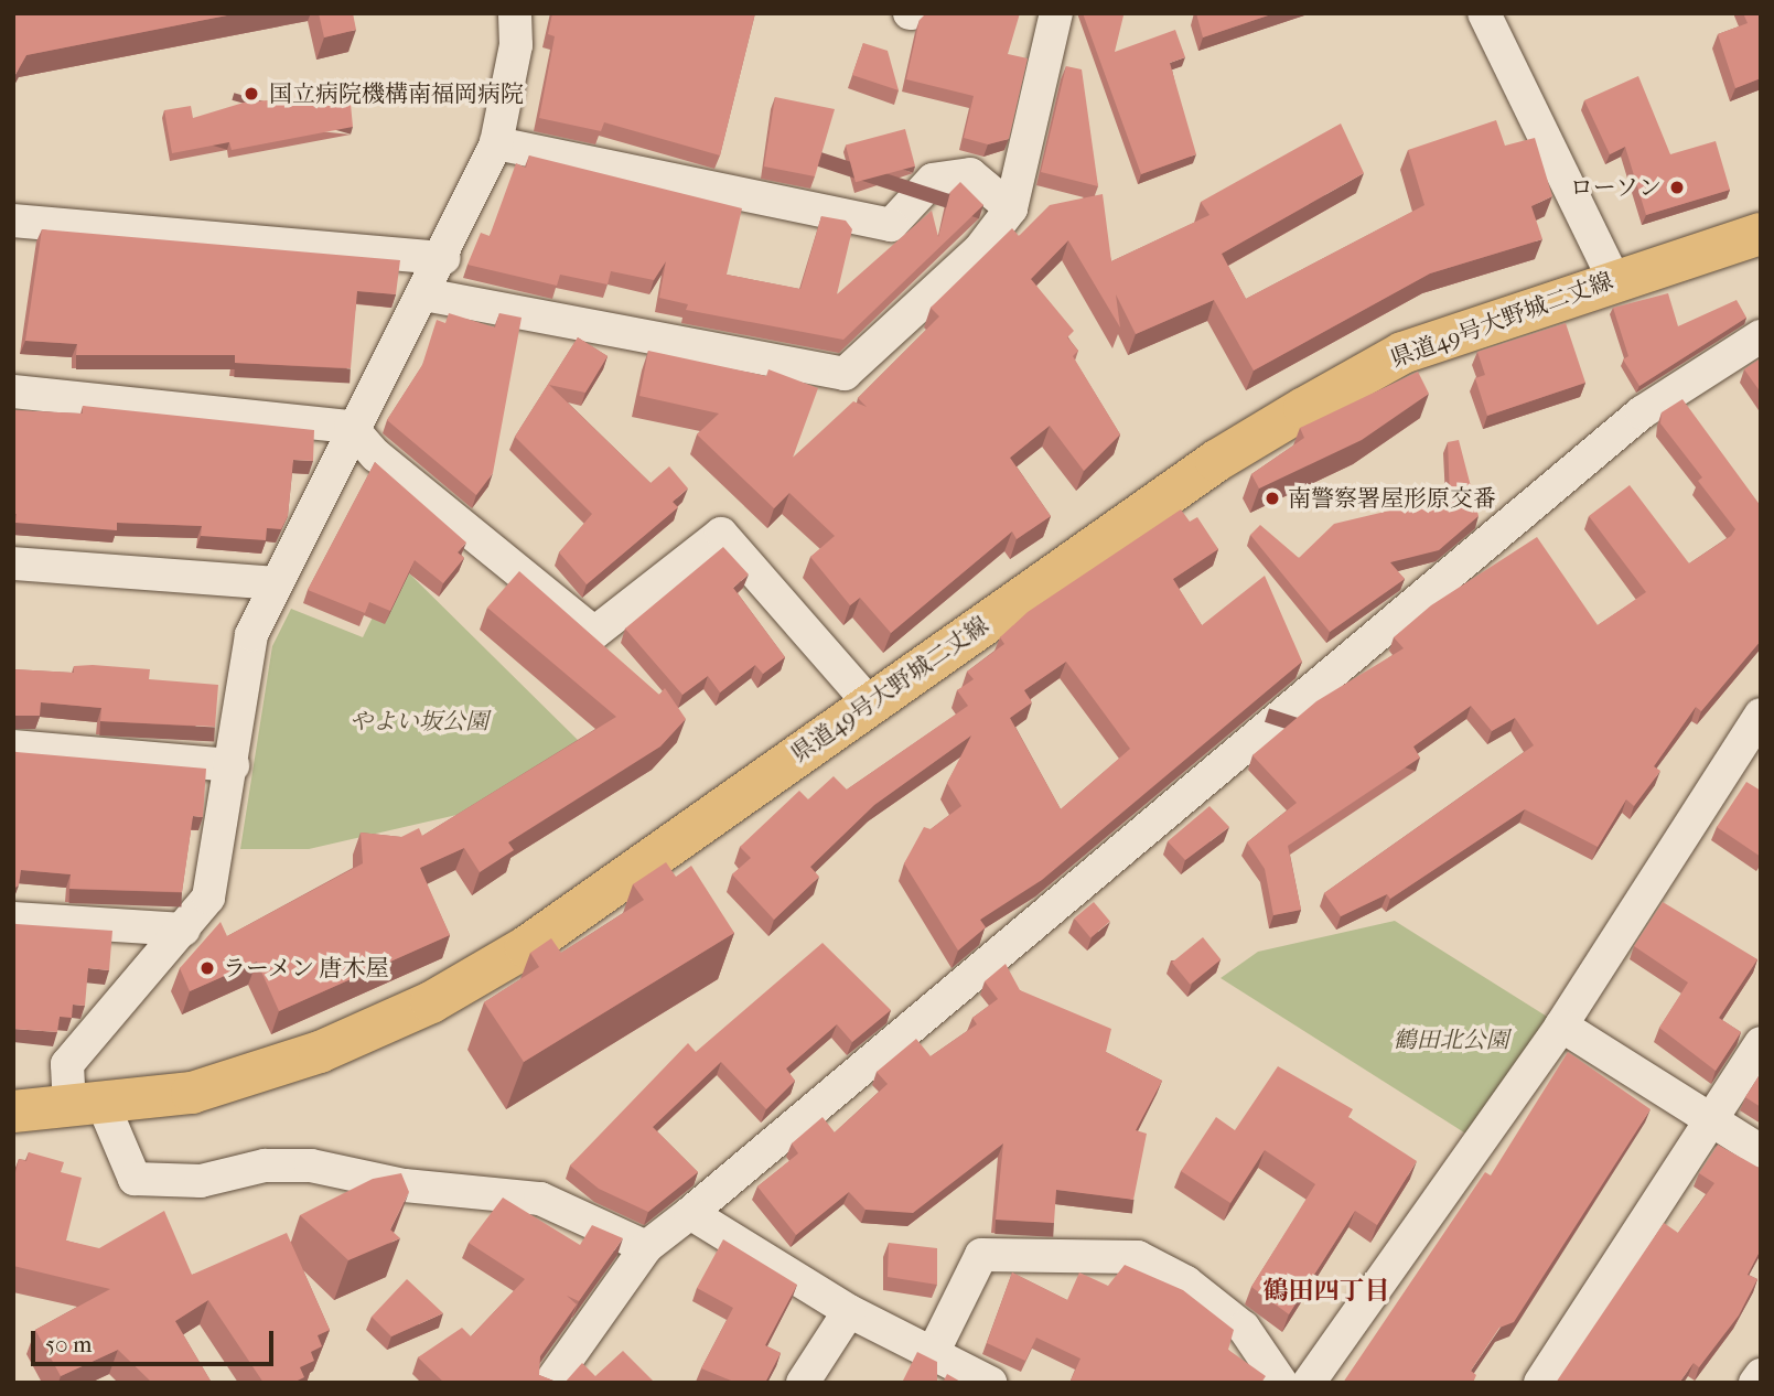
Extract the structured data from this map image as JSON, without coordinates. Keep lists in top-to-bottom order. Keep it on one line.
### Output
{"streets":{"main road":["県道49号大野城二丈線"]},"districts":["鶴田四丁目"],"parks":["やよい坂公園","鶴田北公園"],"places":["国立病院機構南福岡病院","ローソン","南警察署屋形原交番","ラーメン 唐木屋"],"scale_bar":"50 m"}
